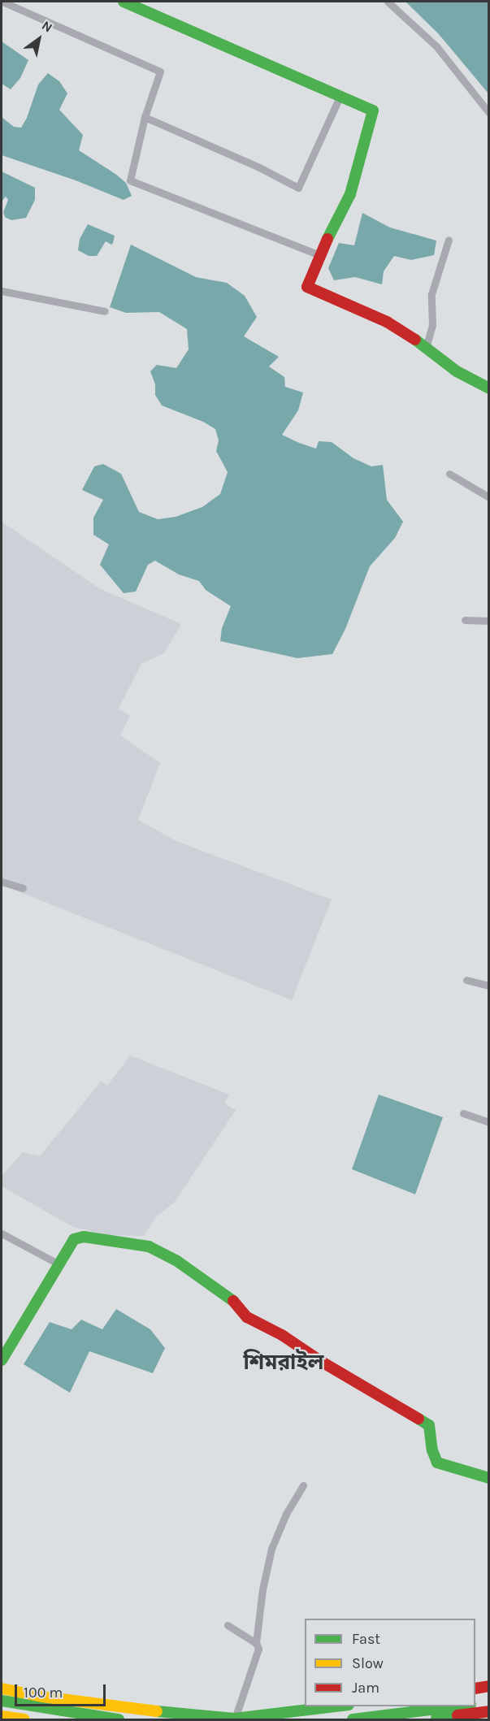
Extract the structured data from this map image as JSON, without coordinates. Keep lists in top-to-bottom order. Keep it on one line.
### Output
{"districts":["শিমরাইল"],"legend":["Fast","Slow","Jam"],"scale_bar":"100 m","north":"top right"}
